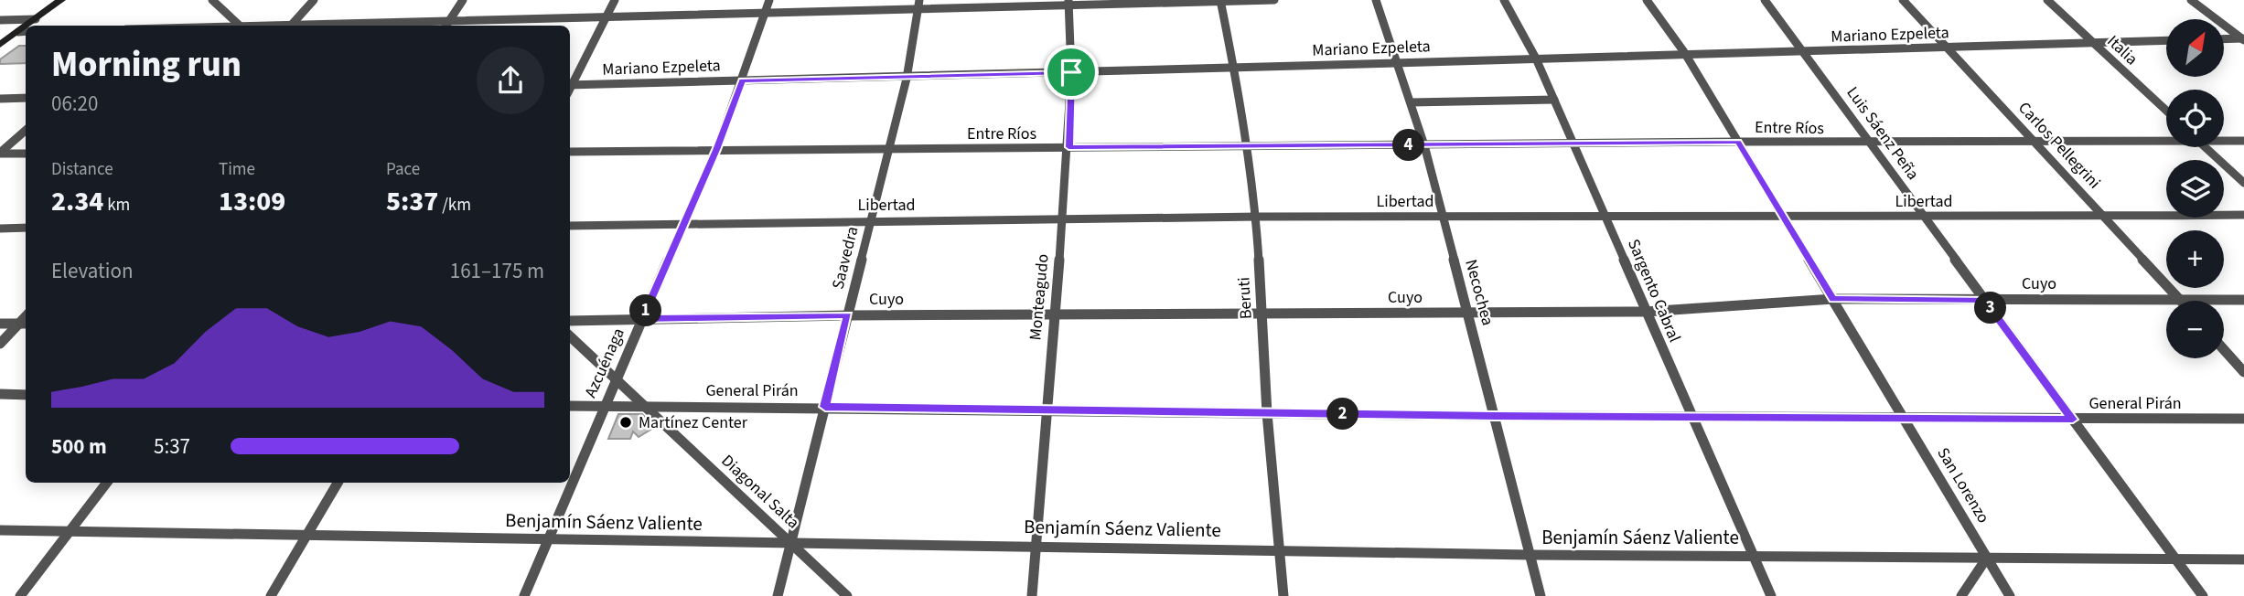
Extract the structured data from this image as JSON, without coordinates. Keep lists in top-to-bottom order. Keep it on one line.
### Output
{"streets":{"street":["Mariano Ezpeleta","Italia","Entre Ríos","Luis Sáenz Peña","Carlos Pellegrini","Libertad","Saavedra","Cuyo","Sargento Cabral","Necochea","Monteagudo","Beruti","Azcuénaga","General Pirán","San Lorenzo","Diagonal Salta","Benjamín Sáenz Valiente"]},"crossings":[["Mariano Ezpeleta","Italia"],["Mariano Ezpeleta","Luis Sáenz Peña"],["Mariano Ezpeleta","Carlos Pellegrini"],["Mariano Ezpeleta","Saavedra"],["Mariano Ezpeleta","Sargento Cabral"],["Mariano Ezpeleta","Necochea"],["Mariano Ezpeleta","Monteagudo"],["Mariano Ezpeleta","Beruti"],["Mariano Ezpeleta","Azcuénaga"],["Mariano Ezpeleta","San Lorenzo"],["Entre Ríos","Luis Sáenz Peña"],["Entre Ríos","Carlos Pellegrini"],["Entre Ríos","Saavedra"],["Entre Ríos","Sargento Cabral"],["Entre Ríos","Necochea"],["Entre Ríos","Monteagudo"],["Entre Ríos","Beruti"],["Entre Ríos","Azcuénaga"],["Entre Ríos","San Lorenzo"],["Luis Sáenz Peña","Libertad"],["Luis Sáenz Peña","Cuyo"],["Luis Sáenz Peña","General Pirán"],["Luis Sáenz Peña","Benjamín Sáenz Valiente"],["Carlos Pellegrini","Libertad"],["Carlos Pellegrini","Cuyo"],["Libertad","Saavedra"],["Libertad","Sargento Cabral"],["Libertad","Necochea"],["Libertad","Monteagudo"],["Libertad","Beruti"],["Libertad","Azcuénaga"],["Libertad","San Lorenzo"],["Saavedra","Cuyo"],["Saavedra","General Pirán"],["Saavedra","Diagonal Salta"],["Saavedra","Benjamín Sáenz Valiente"],["Cuyo","Sargento Cabral"],["Cuyo","Necochea"],["Cuyo","Monteagudo"],["Cuyo","Beruti"],["Cuyo","Azcuénaga"],["Cuyo","San Lorenzo"],["Sargento Cabral","General Pirán"],["Sargento Cabral","Benjamín Sáenz Valiente"],["Necochea","General Pirán"],["Necochea","Benjamín Sáenz Valiente"],["Monteagudo","General Pirán"],["Monteagudo","Benjamín Sáenz Valiente"],["Beruti","General Pirán"],["Beruti","Benjamín Sáenz Valiente"],["Azcuénaga","General Pirán"],["Azcuénaga","Diagonal Salta"],["Azcuénaga","Benjamín Sáenz Valiente"],["General Pirán","San Lorenzo"],["General Pirán","Diagonal Salta"],["San Lorenzo","Benjamín Sáenz Valiente"],["Diagonal Salta","Benjamín Sáenz Valiente"]],"places":["Martínez Center"],"north":"top right","page":{"map_buttons":["+","−"],"heading":["Morning run","06:20"],"pins":["4","3","1","2"],"stats":[["Distance","2.34 km"],["Time","13:09"],["Pace","5:37 /km"]],"chart":["Elevation","161–175 m"],"list":[{"name":"500 m","note":"5:37"}]}}
